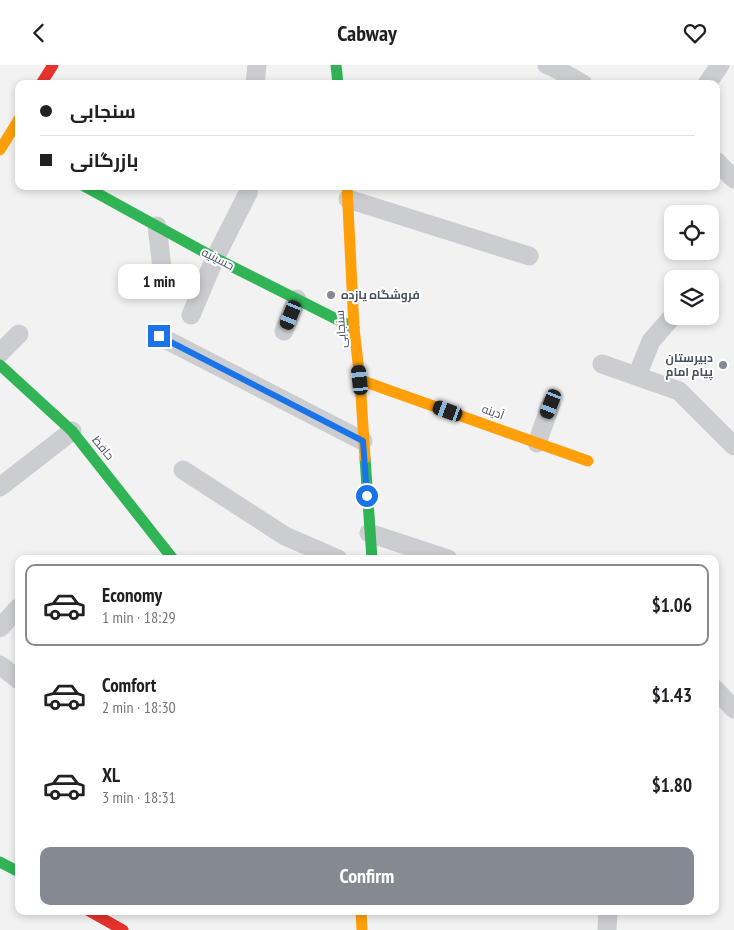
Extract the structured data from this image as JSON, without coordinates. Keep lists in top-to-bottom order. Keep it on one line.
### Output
{"streets":{"street":["حسینیه","سنجابی","آدینه","حافظ"]},"crossings":[["حسینیه","سنجابی"],["سنجابی","آدینه"]],"places":["فروشگاه یازده","دبیرستان پیام امام"],"page":{"header":"Cabway","banner":["سنجابی","بازرگانی"],"bubble":"1 min","list":[{"name":"Economy","note":"1 min · 18:29","value":"$1.06"},{"name":"Comfort","note":"2 min · 18:30","value":"$1.43"},{"name":"XL","note":"3 min · 18:31","value":"$1.80"}],"buttons":"Confirm"}}
